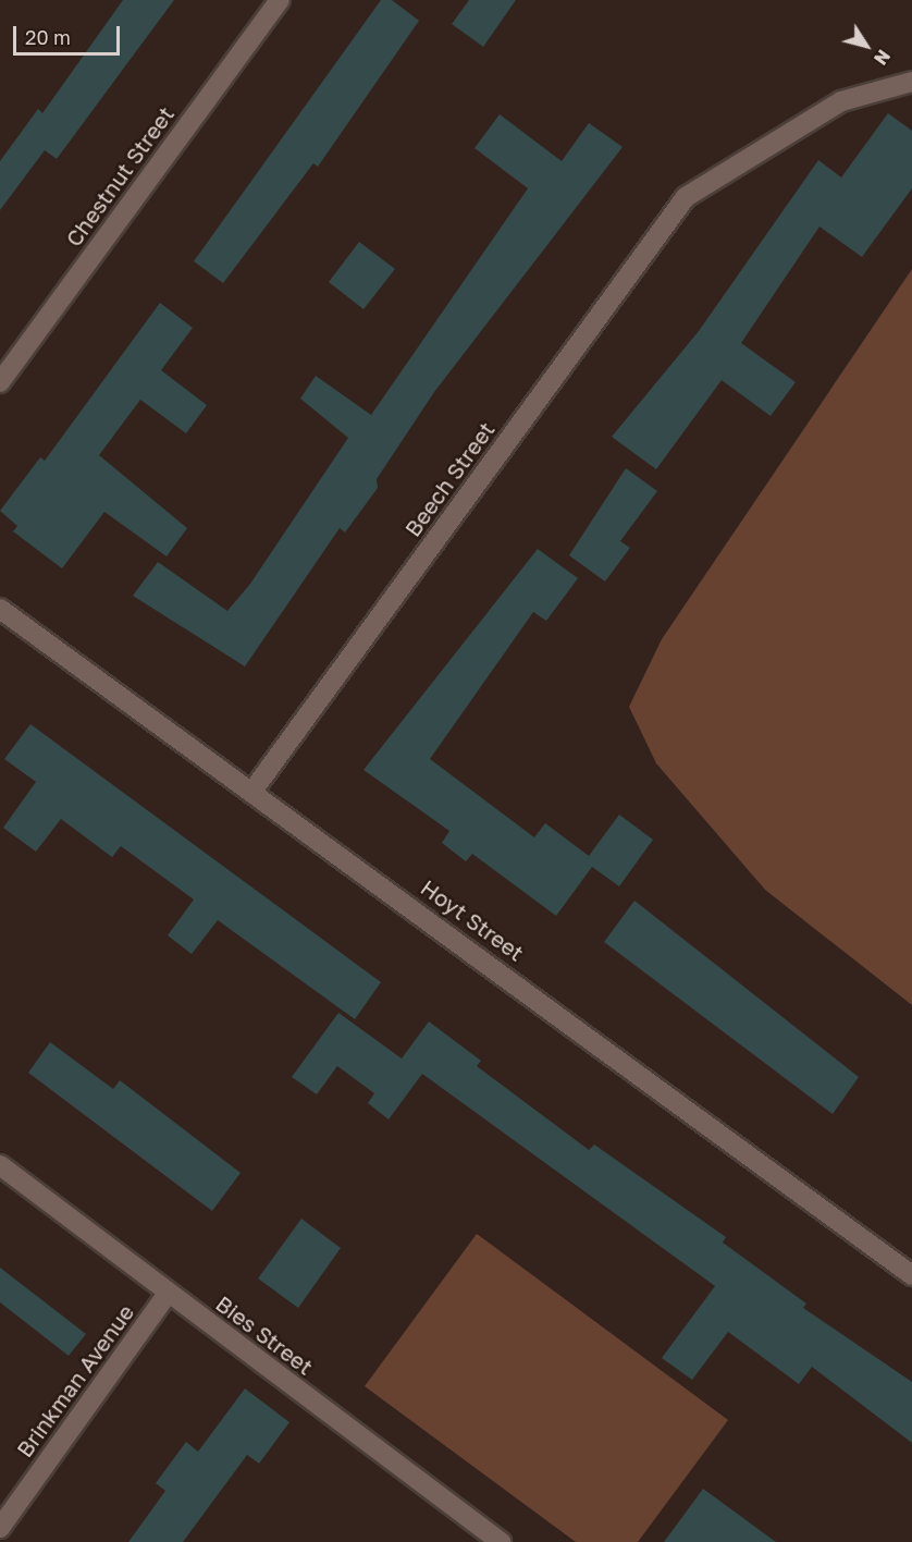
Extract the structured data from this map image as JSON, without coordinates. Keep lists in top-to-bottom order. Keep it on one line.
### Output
{"streets":{"street":["Chestnut Street","Beech Street","Hoyt Street","Bies Street","Brinkman Avenue"]},"crossings":[["Beech Street","Hoyt Street"],["Bies Street","Brinkman Avenue"]],"scale_bar":"20 m","north":"bottom right"}
